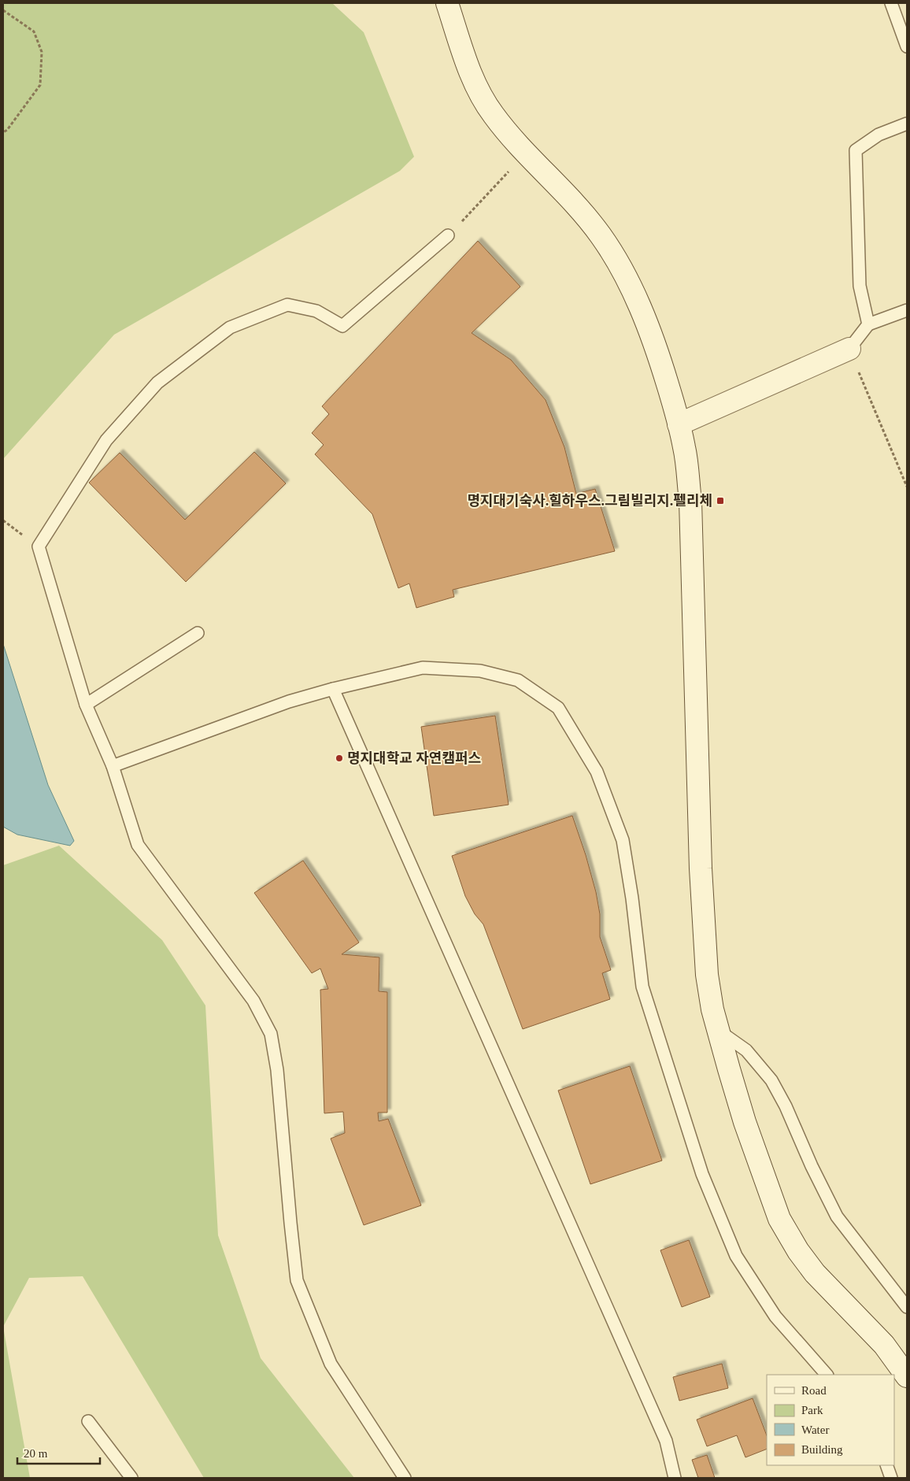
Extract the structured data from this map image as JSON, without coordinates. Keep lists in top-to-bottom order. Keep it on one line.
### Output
{"places":{"transit":["명지대기숙사.힐하우스.그림빌리지.펠리체"],"other":["명지대학교 자연캠퍼스"]},"legend":["Road","Park","Water","Building"],"scale_bar":"20 m"}
